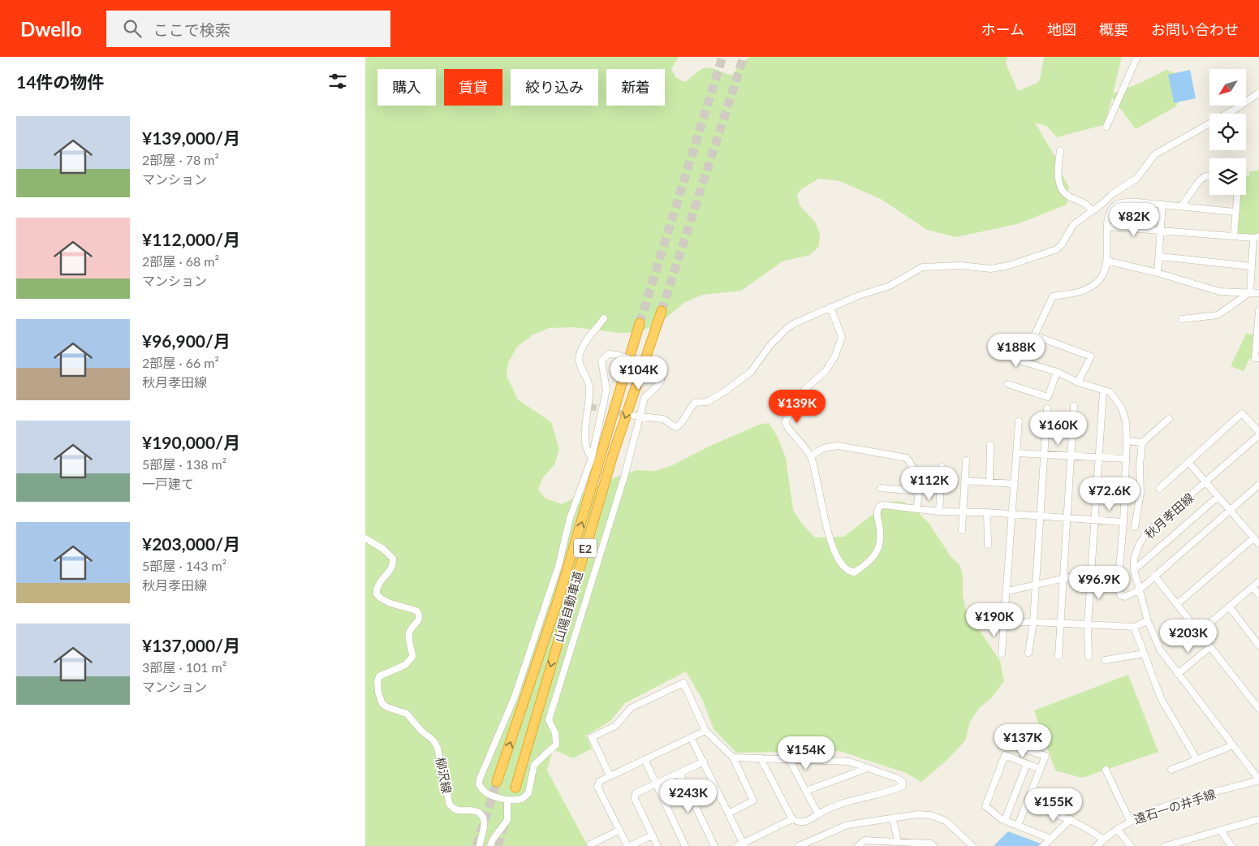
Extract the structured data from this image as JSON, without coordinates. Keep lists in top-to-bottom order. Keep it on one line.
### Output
{"streets":{"highway":["E2","山陽自動車道"],"street":["秋月孝田線","柳沢線","遠石一の井手線"]},"crossings":[["秋月孝田線","遠石一の井手線"]],"north":"bottom left","page":{"header":"Dwello","search":"ここで検索","nav":["ホーム","地図","概要","お問い合わせ"],"heading":"14件の物件","chip":["購入","賃貸","絞り込み","新着"],"list":[{"name":"¥139,000/月","note":"2部屋 · 78 m² · マンション"},{"name":"¥112,000/月","note":"2部屋 · 68 m² · マンション"},{"name":"¥96,900/月","note":"2部屋 · 66 m² · 秋月孝田線"},{"name":"¥190,000/月","note":"5部屋 · 138 m² · 一戸建て"},{"name":"¥203,000/月","note":"5部屋 · 143 m² · 秋月孝田線"},{"name":"¥137,000/月","note":"3部屋 · 101 m² · マンション"}],"price":["¥82K","¥188K","¥104K","¥139K","¥160K","¥112K","¥72.6K","¥96.9K","¥190K","¥203K","¥137K","¥154K","¥243K","¥155K"]}}
